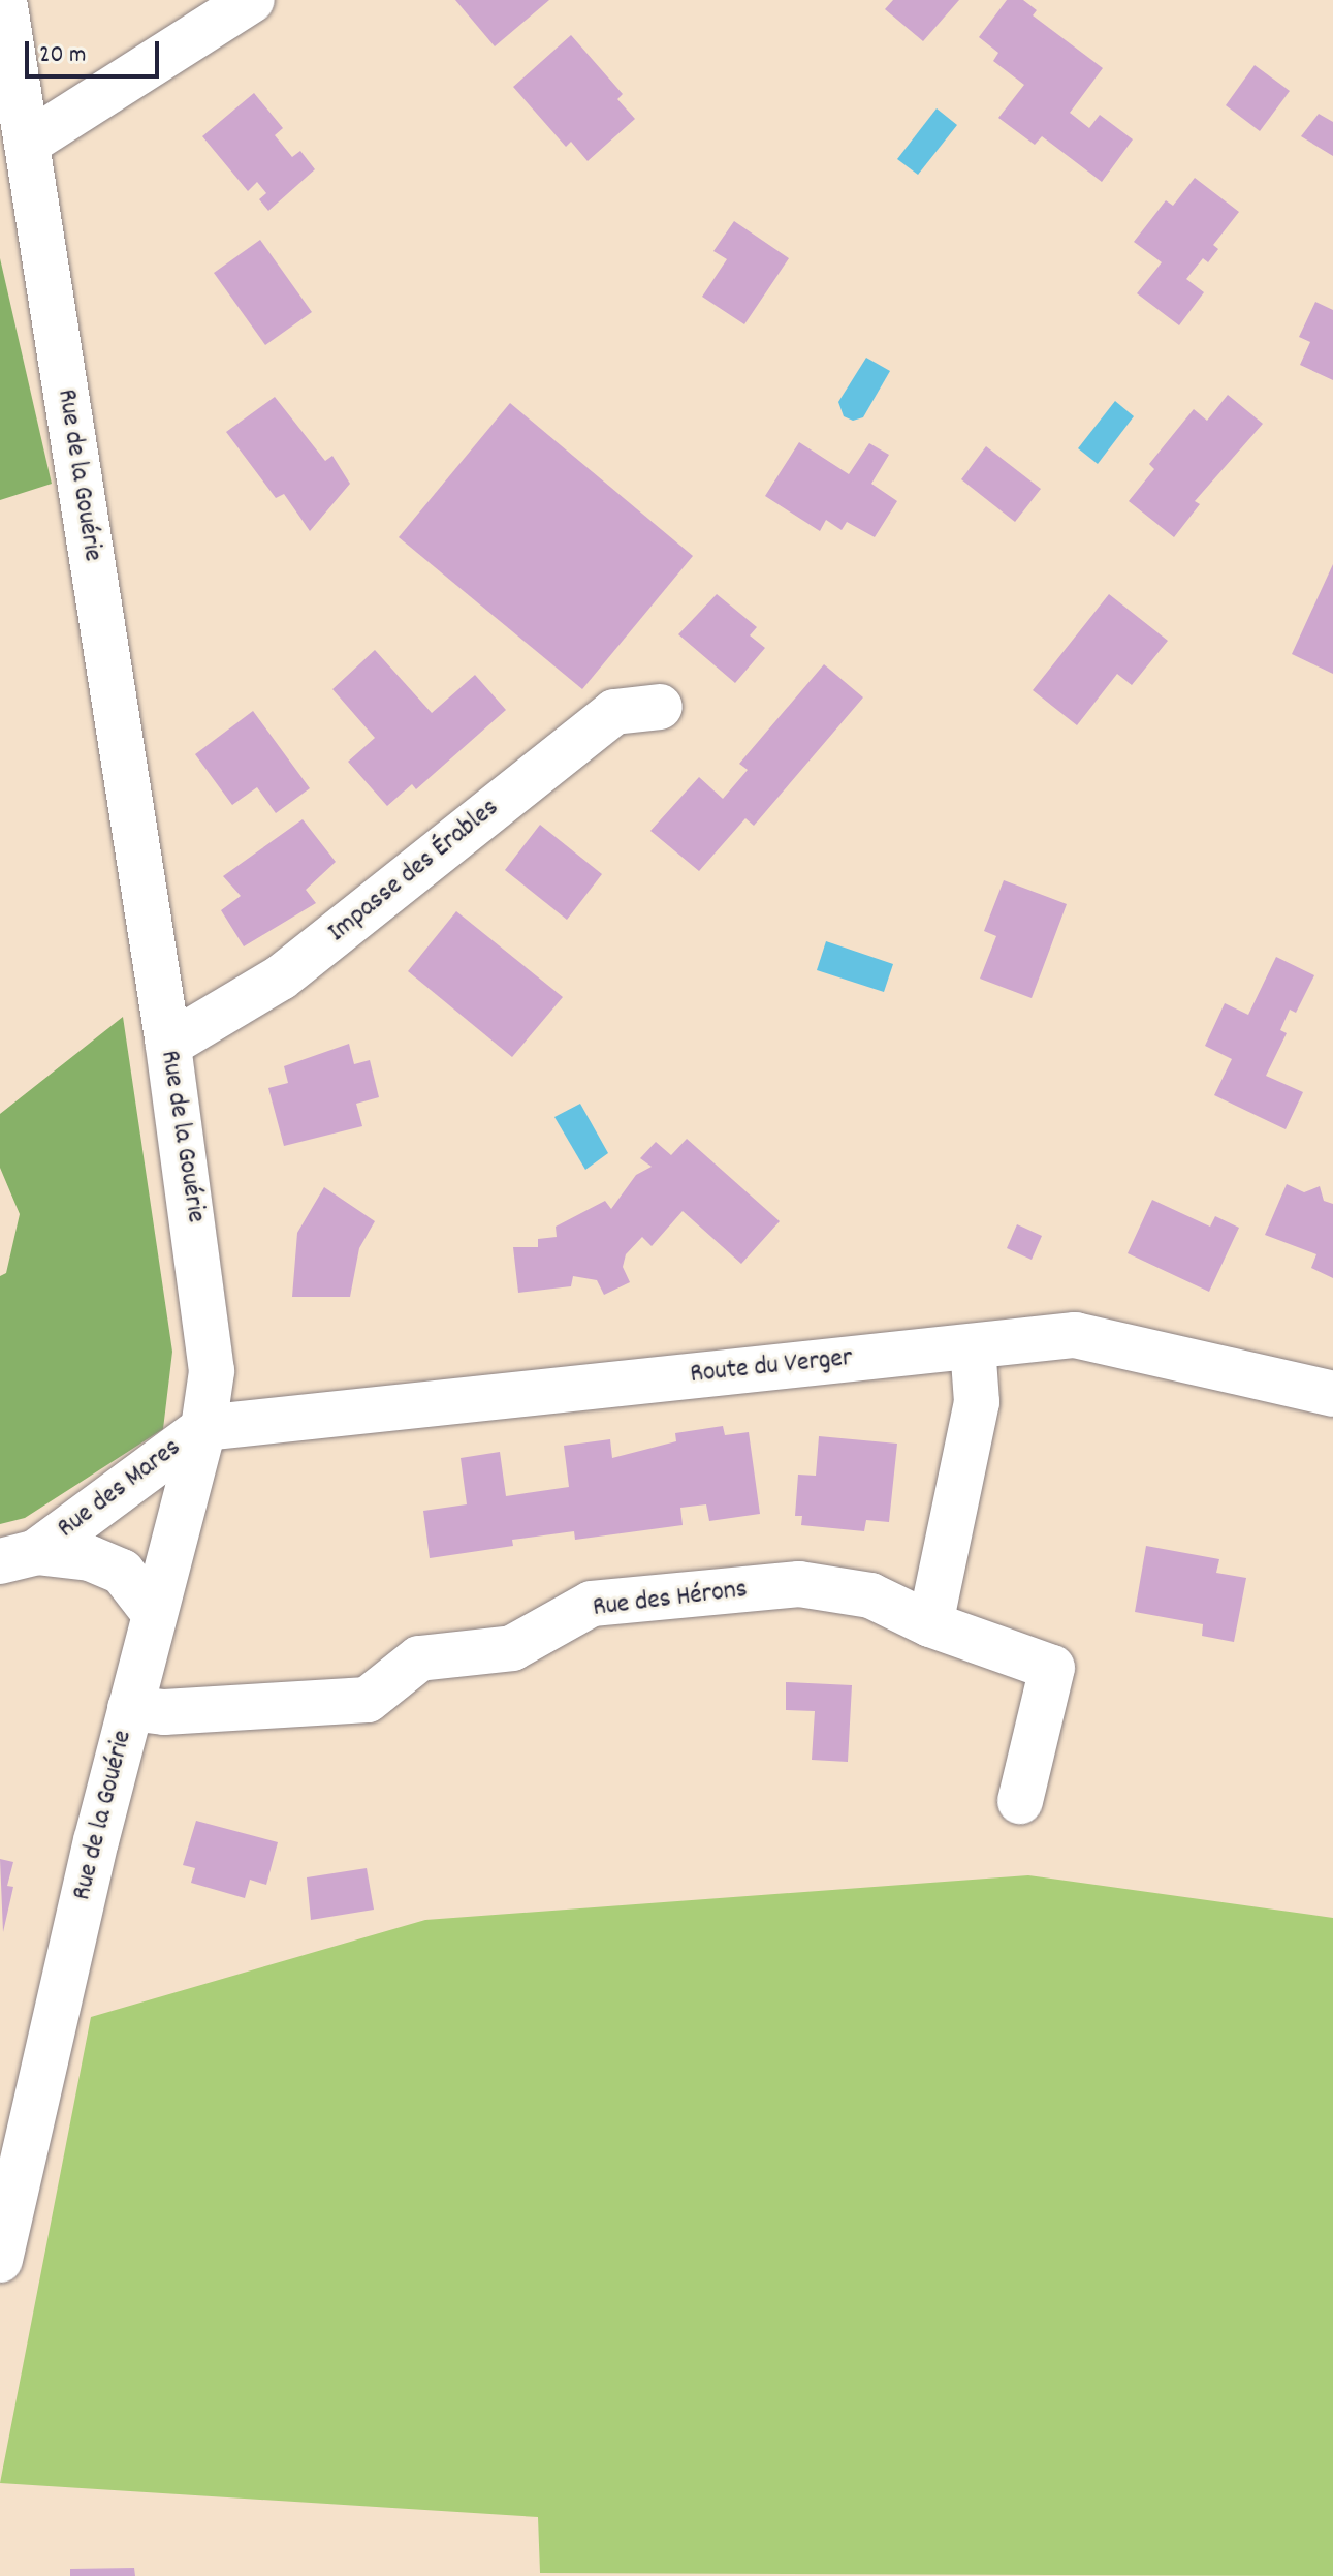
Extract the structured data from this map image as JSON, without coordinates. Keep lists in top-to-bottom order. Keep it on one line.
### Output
{"streets":{"street":["Rue de la Gouérie","Impasse des Érables","Route du Verger","Rue des Mares","Rue des Hérons"]},"crossings":[["Rue de la Gouérie","Impasse des Érables"],["Rue de la Gouérie","Route du Verger"],["Rue de la Gouérie","Rue des Mares"],["Rue de la Gouérie","Rue des Hérons"],["Route du Verger","Rue des Mares"]],"scale_bar":"20 m"}
